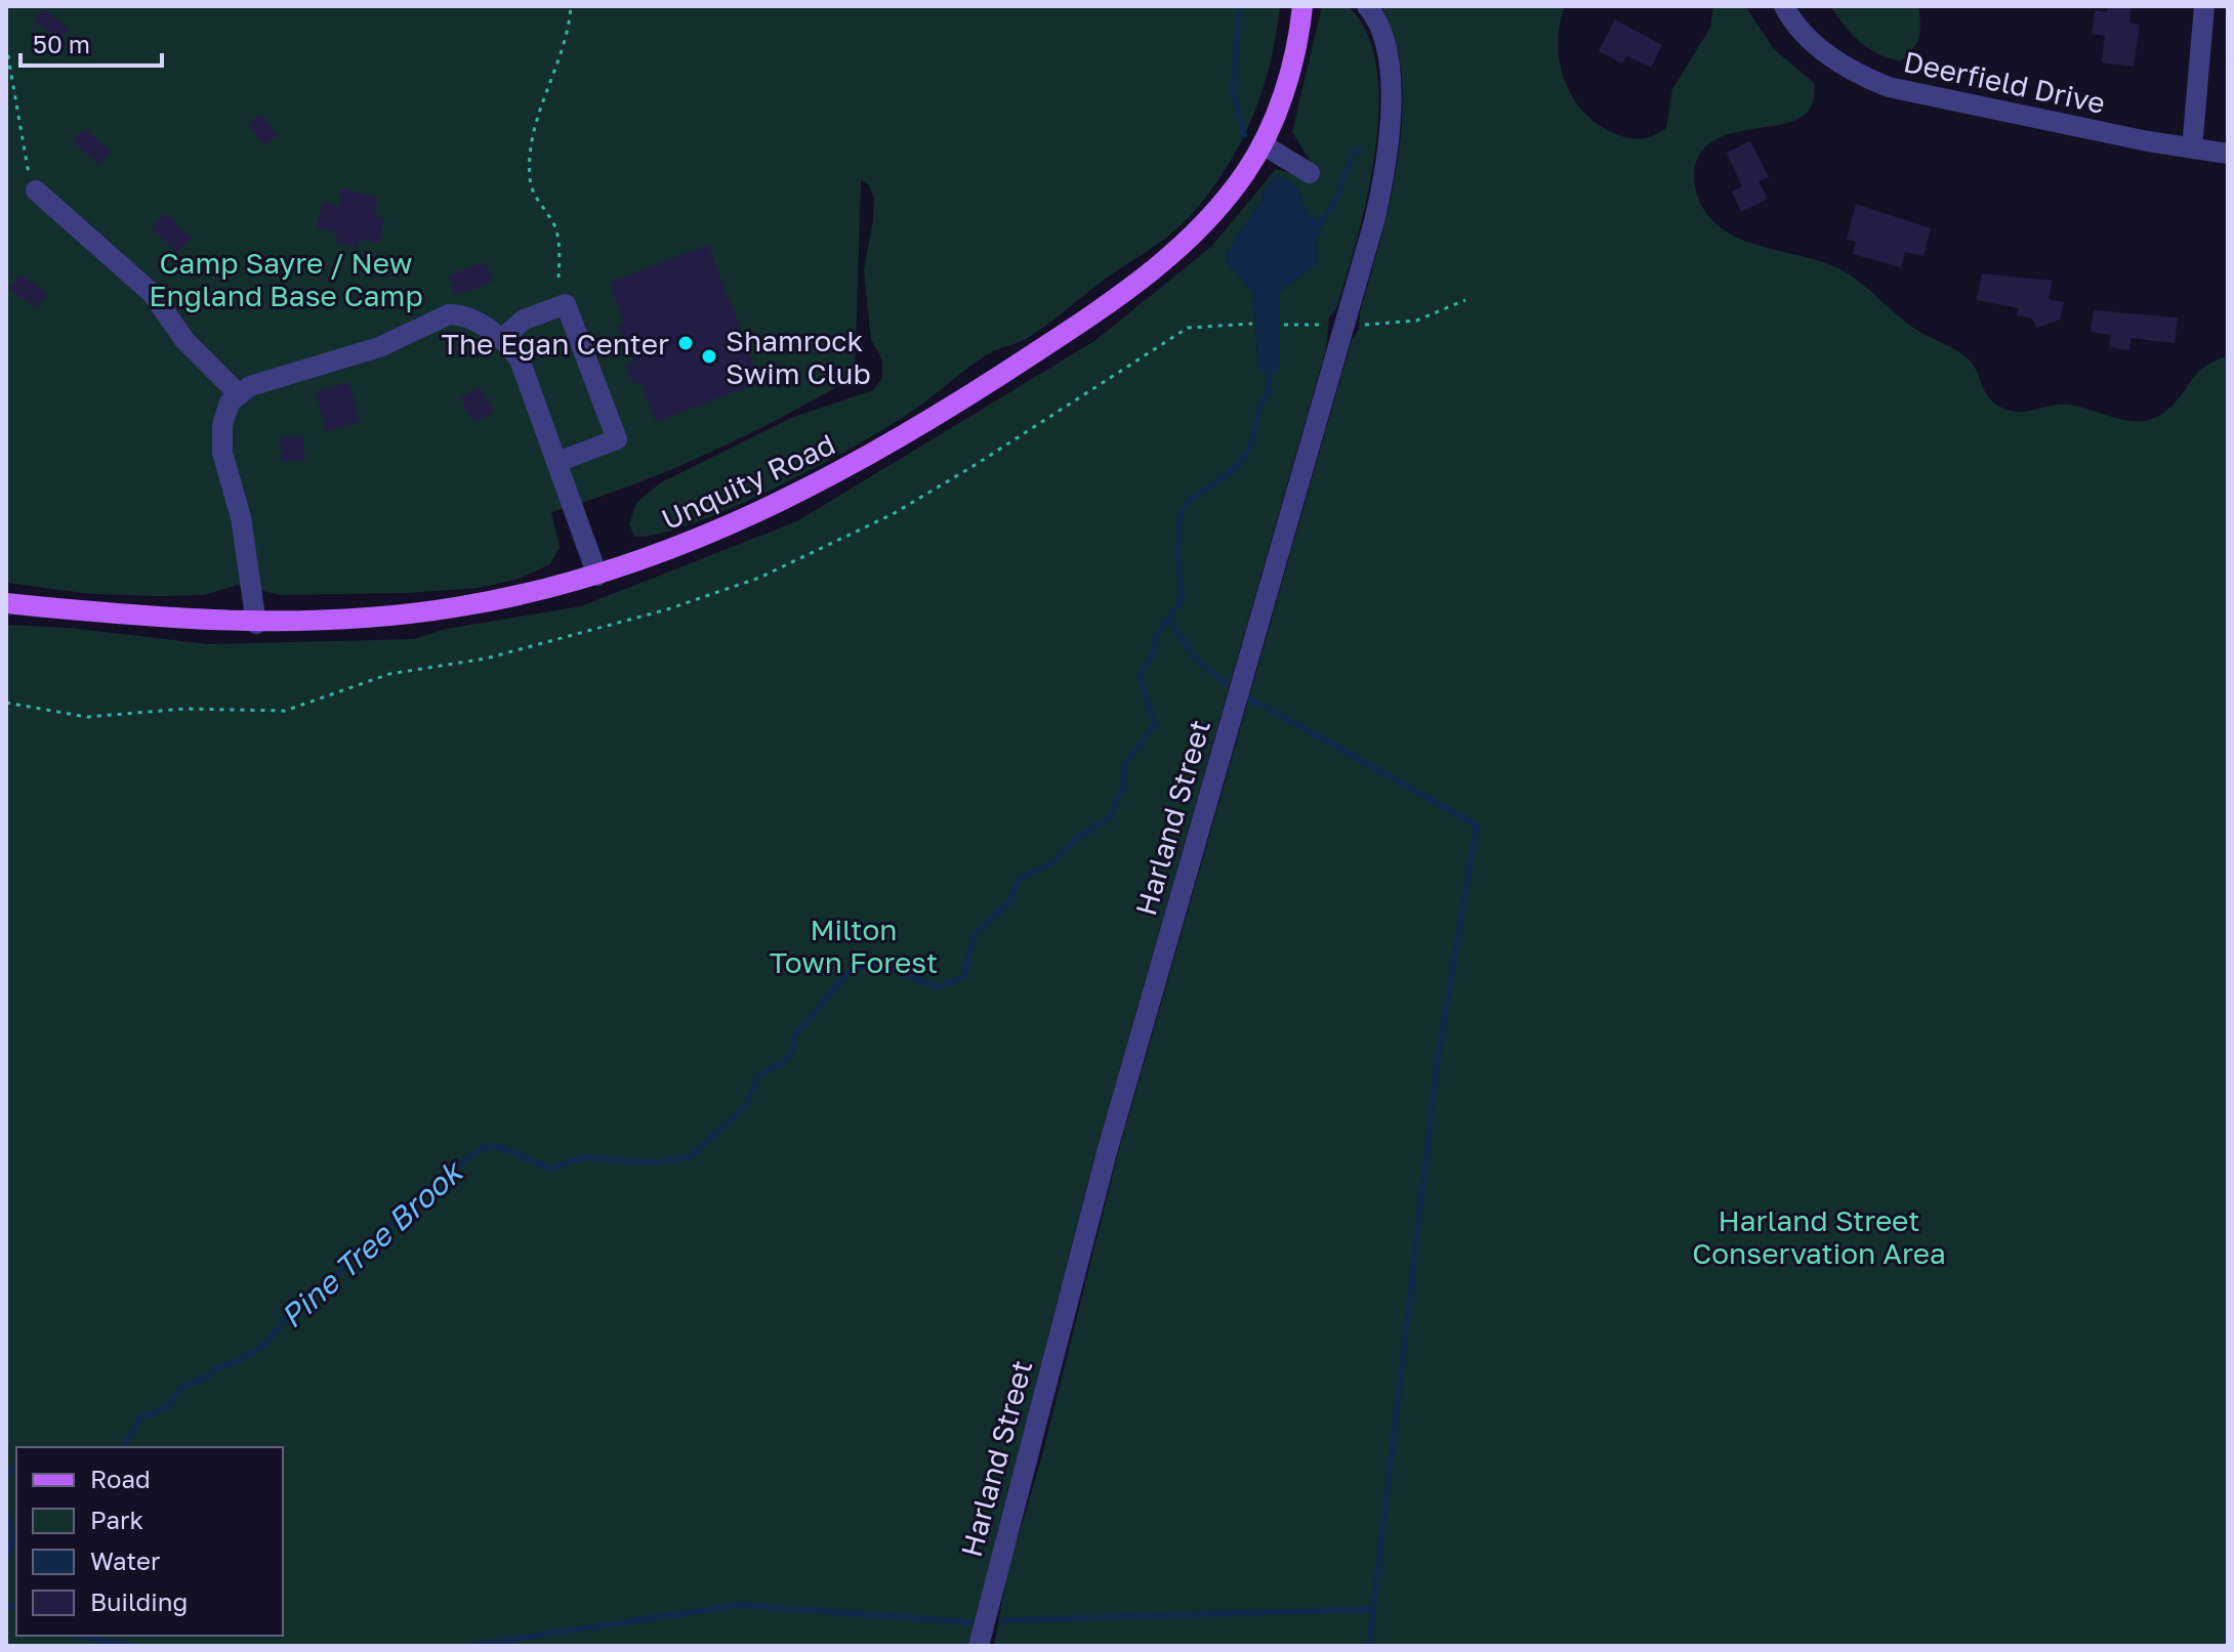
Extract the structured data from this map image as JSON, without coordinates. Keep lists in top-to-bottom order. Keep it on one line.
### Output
{"streets":{"main road":["Unquity Road"],"street":["Deerfield Drive","Harland Street"]},"water":["Pine Tree Brook"],"parks":["Camp Sayre / New England Base Camp","Milton Town Forest","Harland Street Conservation Area"],"places":["The Egan Center","Shamrock Swim Club"],"legend":["Road","Park","Water","Building"],"scale_bar":"50 m"}
